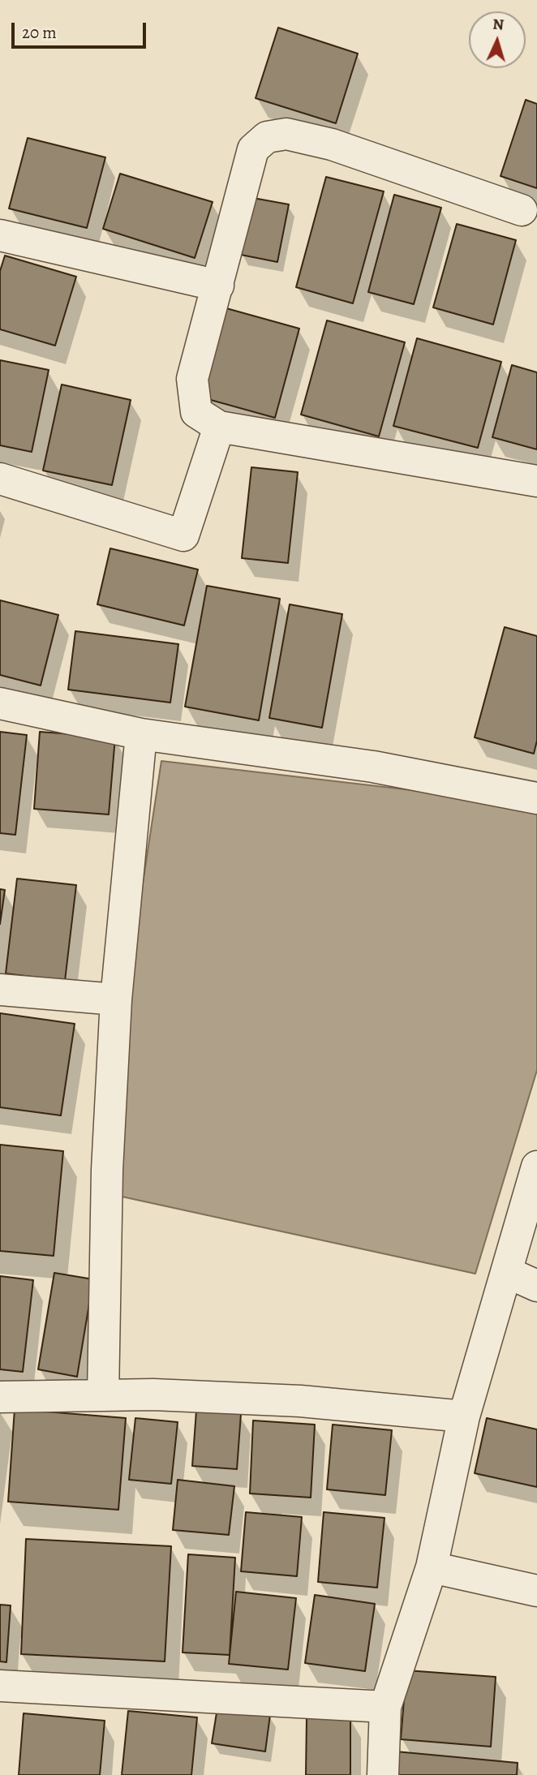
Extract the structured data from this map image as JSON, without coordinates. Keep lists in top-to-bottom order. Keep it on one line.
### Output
{"scale_bar":"20 m","north":"top"}
